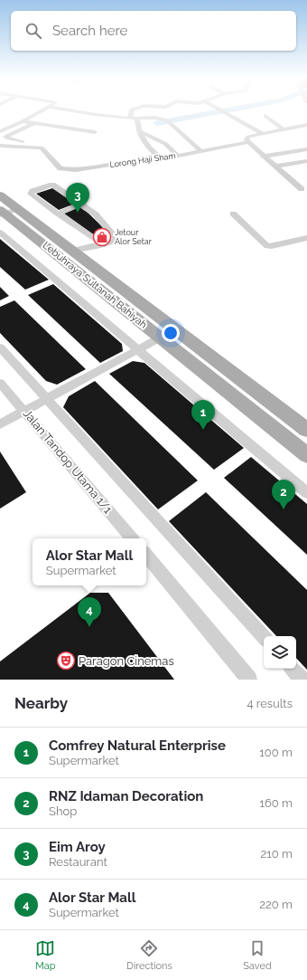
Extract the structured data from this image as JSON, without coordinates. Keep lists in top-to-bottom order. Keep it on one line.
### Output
{"streets":{"main road":["Lebuhraya Sultanah Bahiyah"],"street":["Lorong Haji Sham","Jalan Tandop Utama 1/1"]},"places":{"shop":["Jetour Alor Setar"],"theatre":["Paragon Cinemas"]},"page":{"search":"Search here","pins":["3","1","2","4"],"popup":["Alor Star Mall","Supermarket"],"heading":["Nearby","4 results"],"list":[{"mark":"1","name":"Comfrey Natural Enterprise","note":"Supermarket","value":"100 m"},{"mark":"2","name":"RNZ Idaman Decoration","note":"Shop","value":"160 m"},{"mark":"3","name":"Eim Aroy","note":"Restaurant","value":"210 m"},{"mark":"4","name":"Alor Star Mall","note":"Supermarket","value":"220 m"}],"nav":["Map","Directions","Saved"]}}
